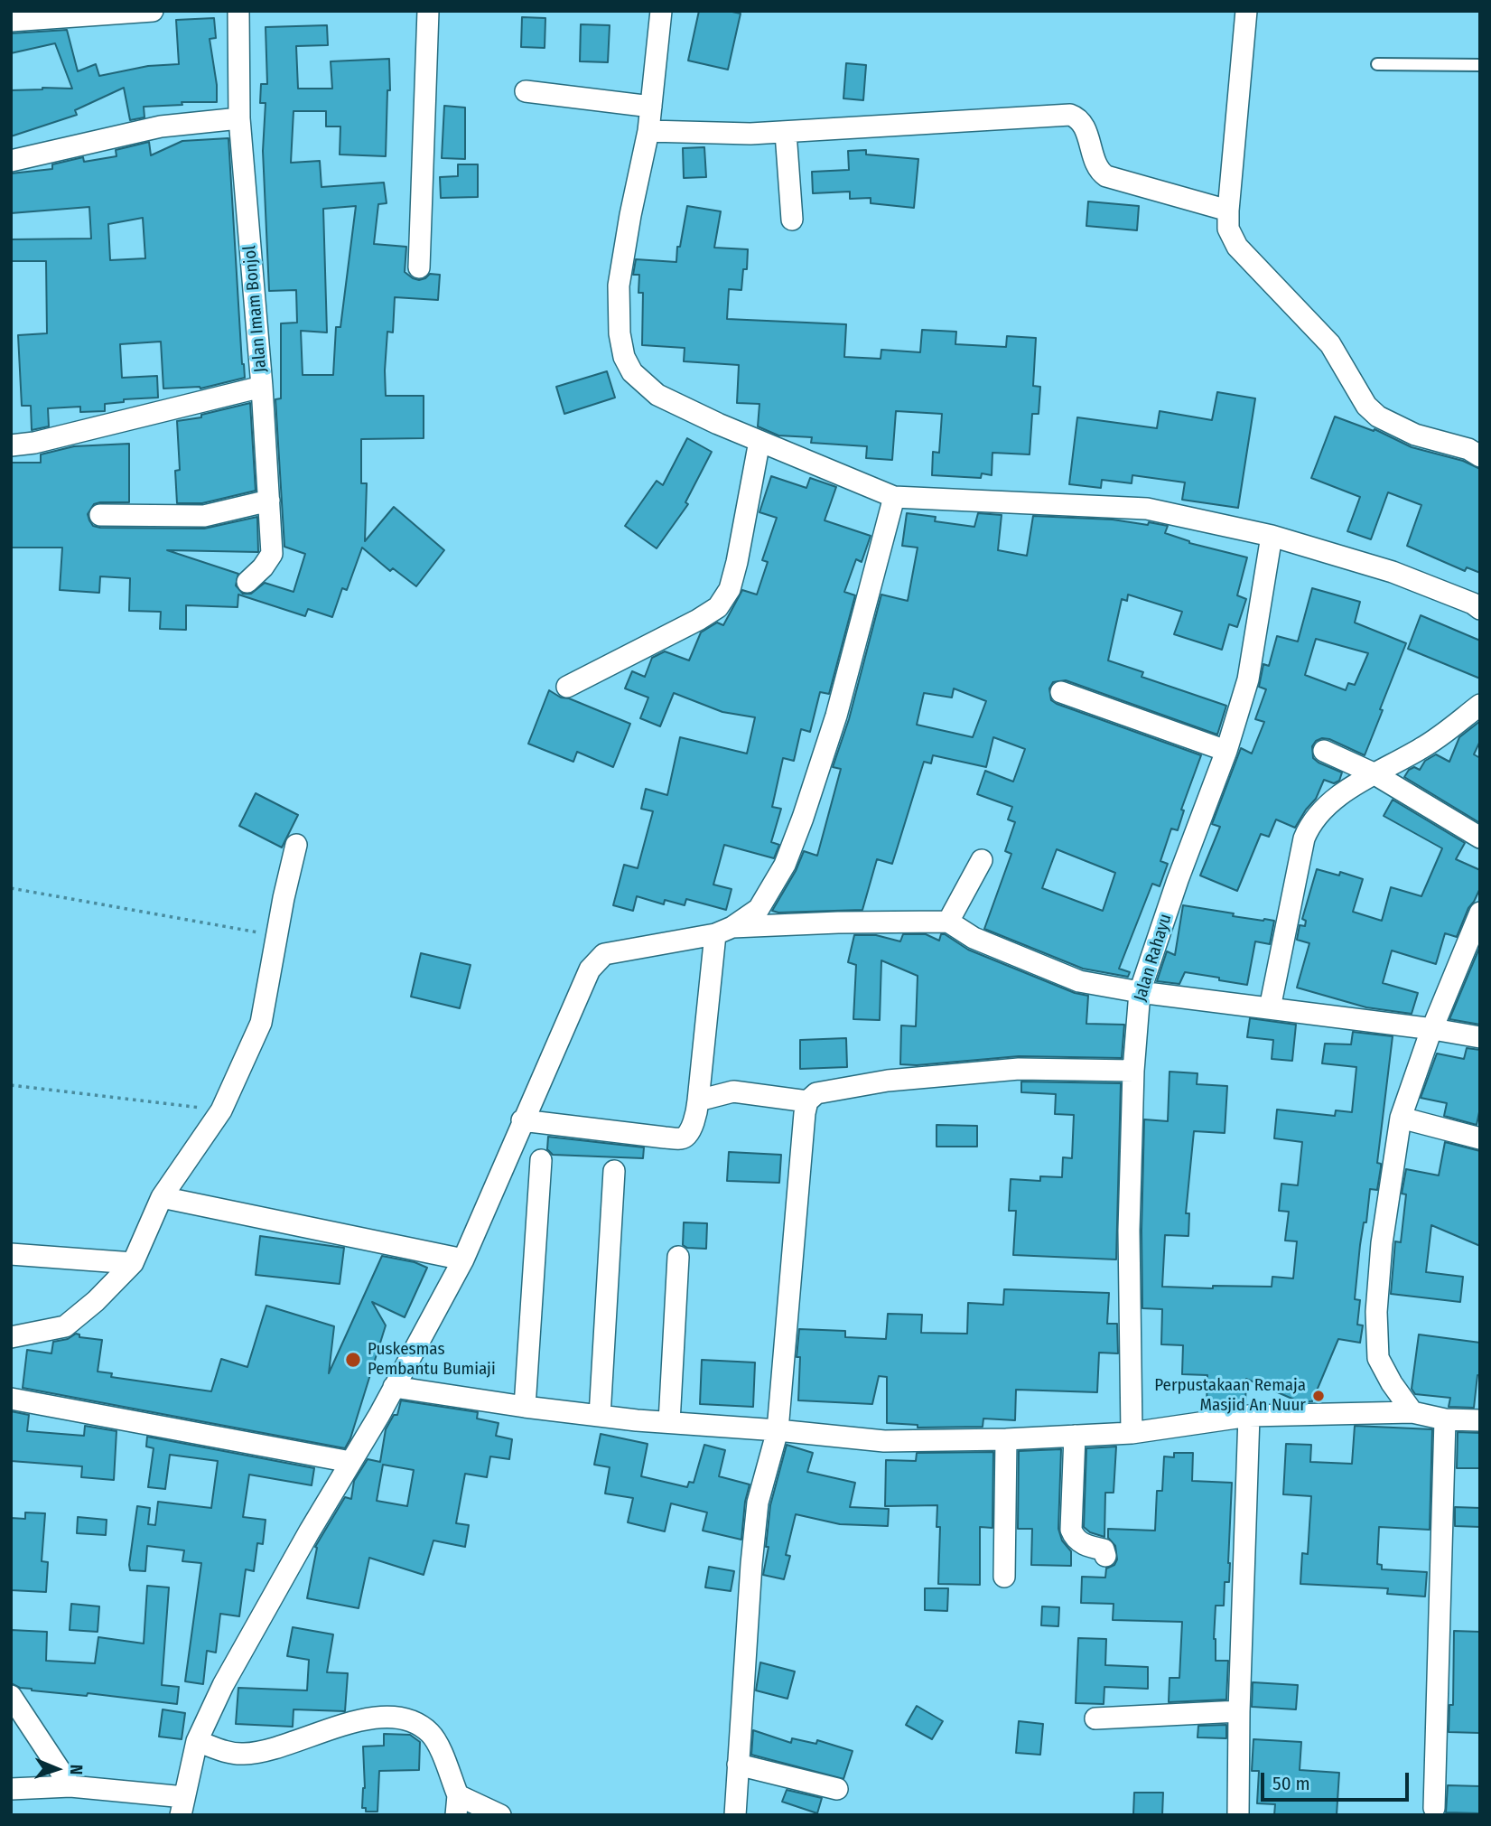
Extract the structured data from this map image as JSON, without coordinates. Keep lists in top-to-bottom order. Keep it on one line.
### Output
{"streets":{"street":["Jalan Imam Bonjol","Jalan Rahayu"]},"places":["Puskesmas Pembantu Bumiaji","Perpustakaan Remaja Masjid An Nuur"],"scale_bar":"50 m","north":"right"}
